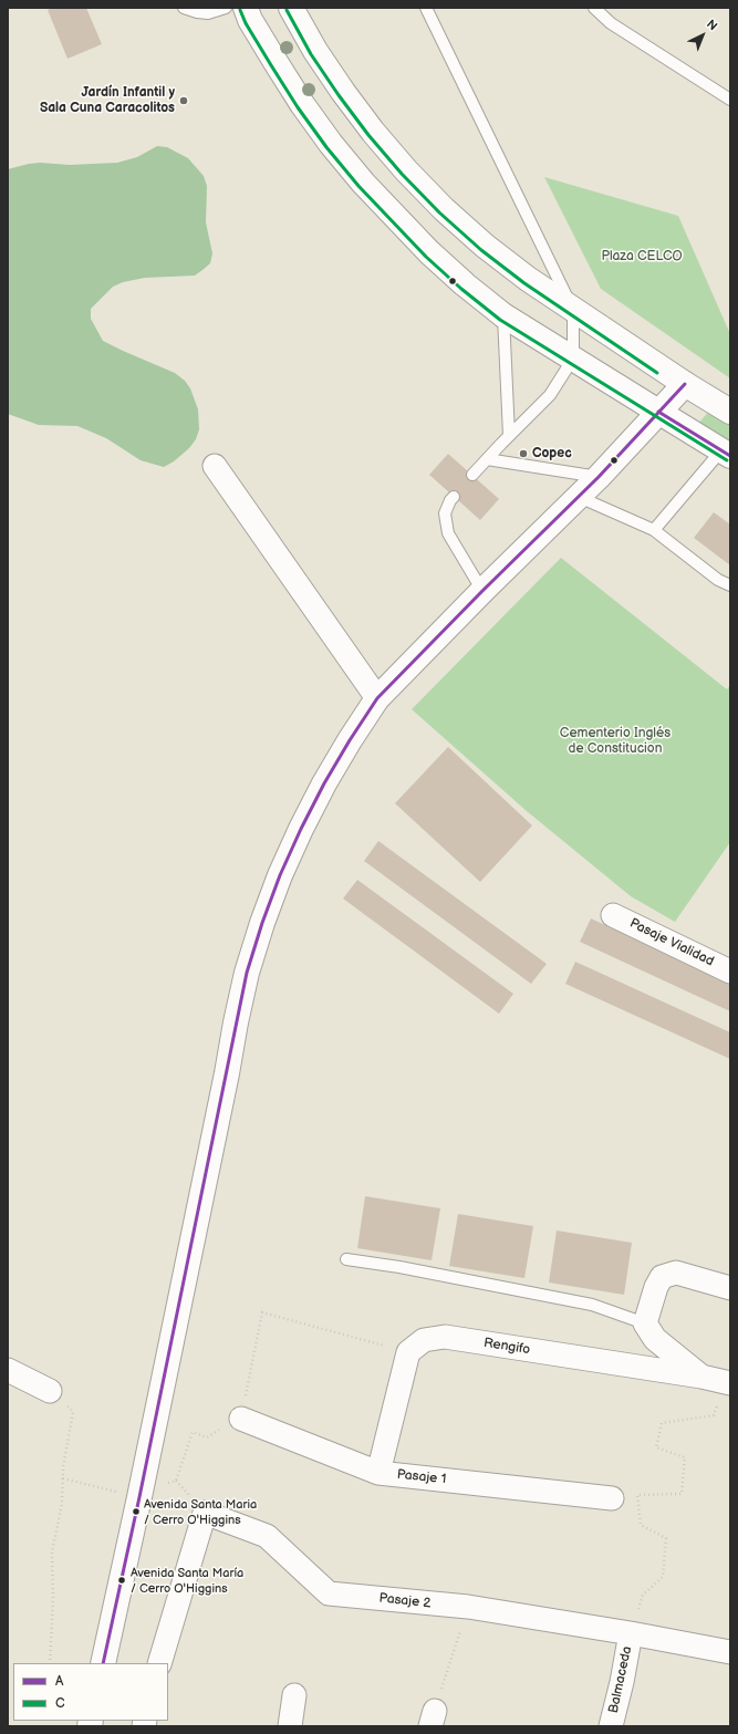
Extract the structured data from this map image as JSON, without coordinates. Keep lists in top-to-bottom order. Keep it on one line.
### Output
{"streets":{"street":["Pasaje Vialidad","Rengifo","Pasaje 1","Pasaje 2","Balmaceda"]},"crossings":[["Pasaje 2","Balmaceda"]],"parks":["Plaza CELCO","Cementerio Inglés de Constitucion"],"places":["Jardín Infantil y Sala Cuna Caracolitos","Copec","Avenida Santa Maria / Cerro O'Higgins","Avenida Santa María / Cerro O'Higgins"],"lines":["transit line C","transit line A"],"legend":["A","C"],"north":"top right"}
